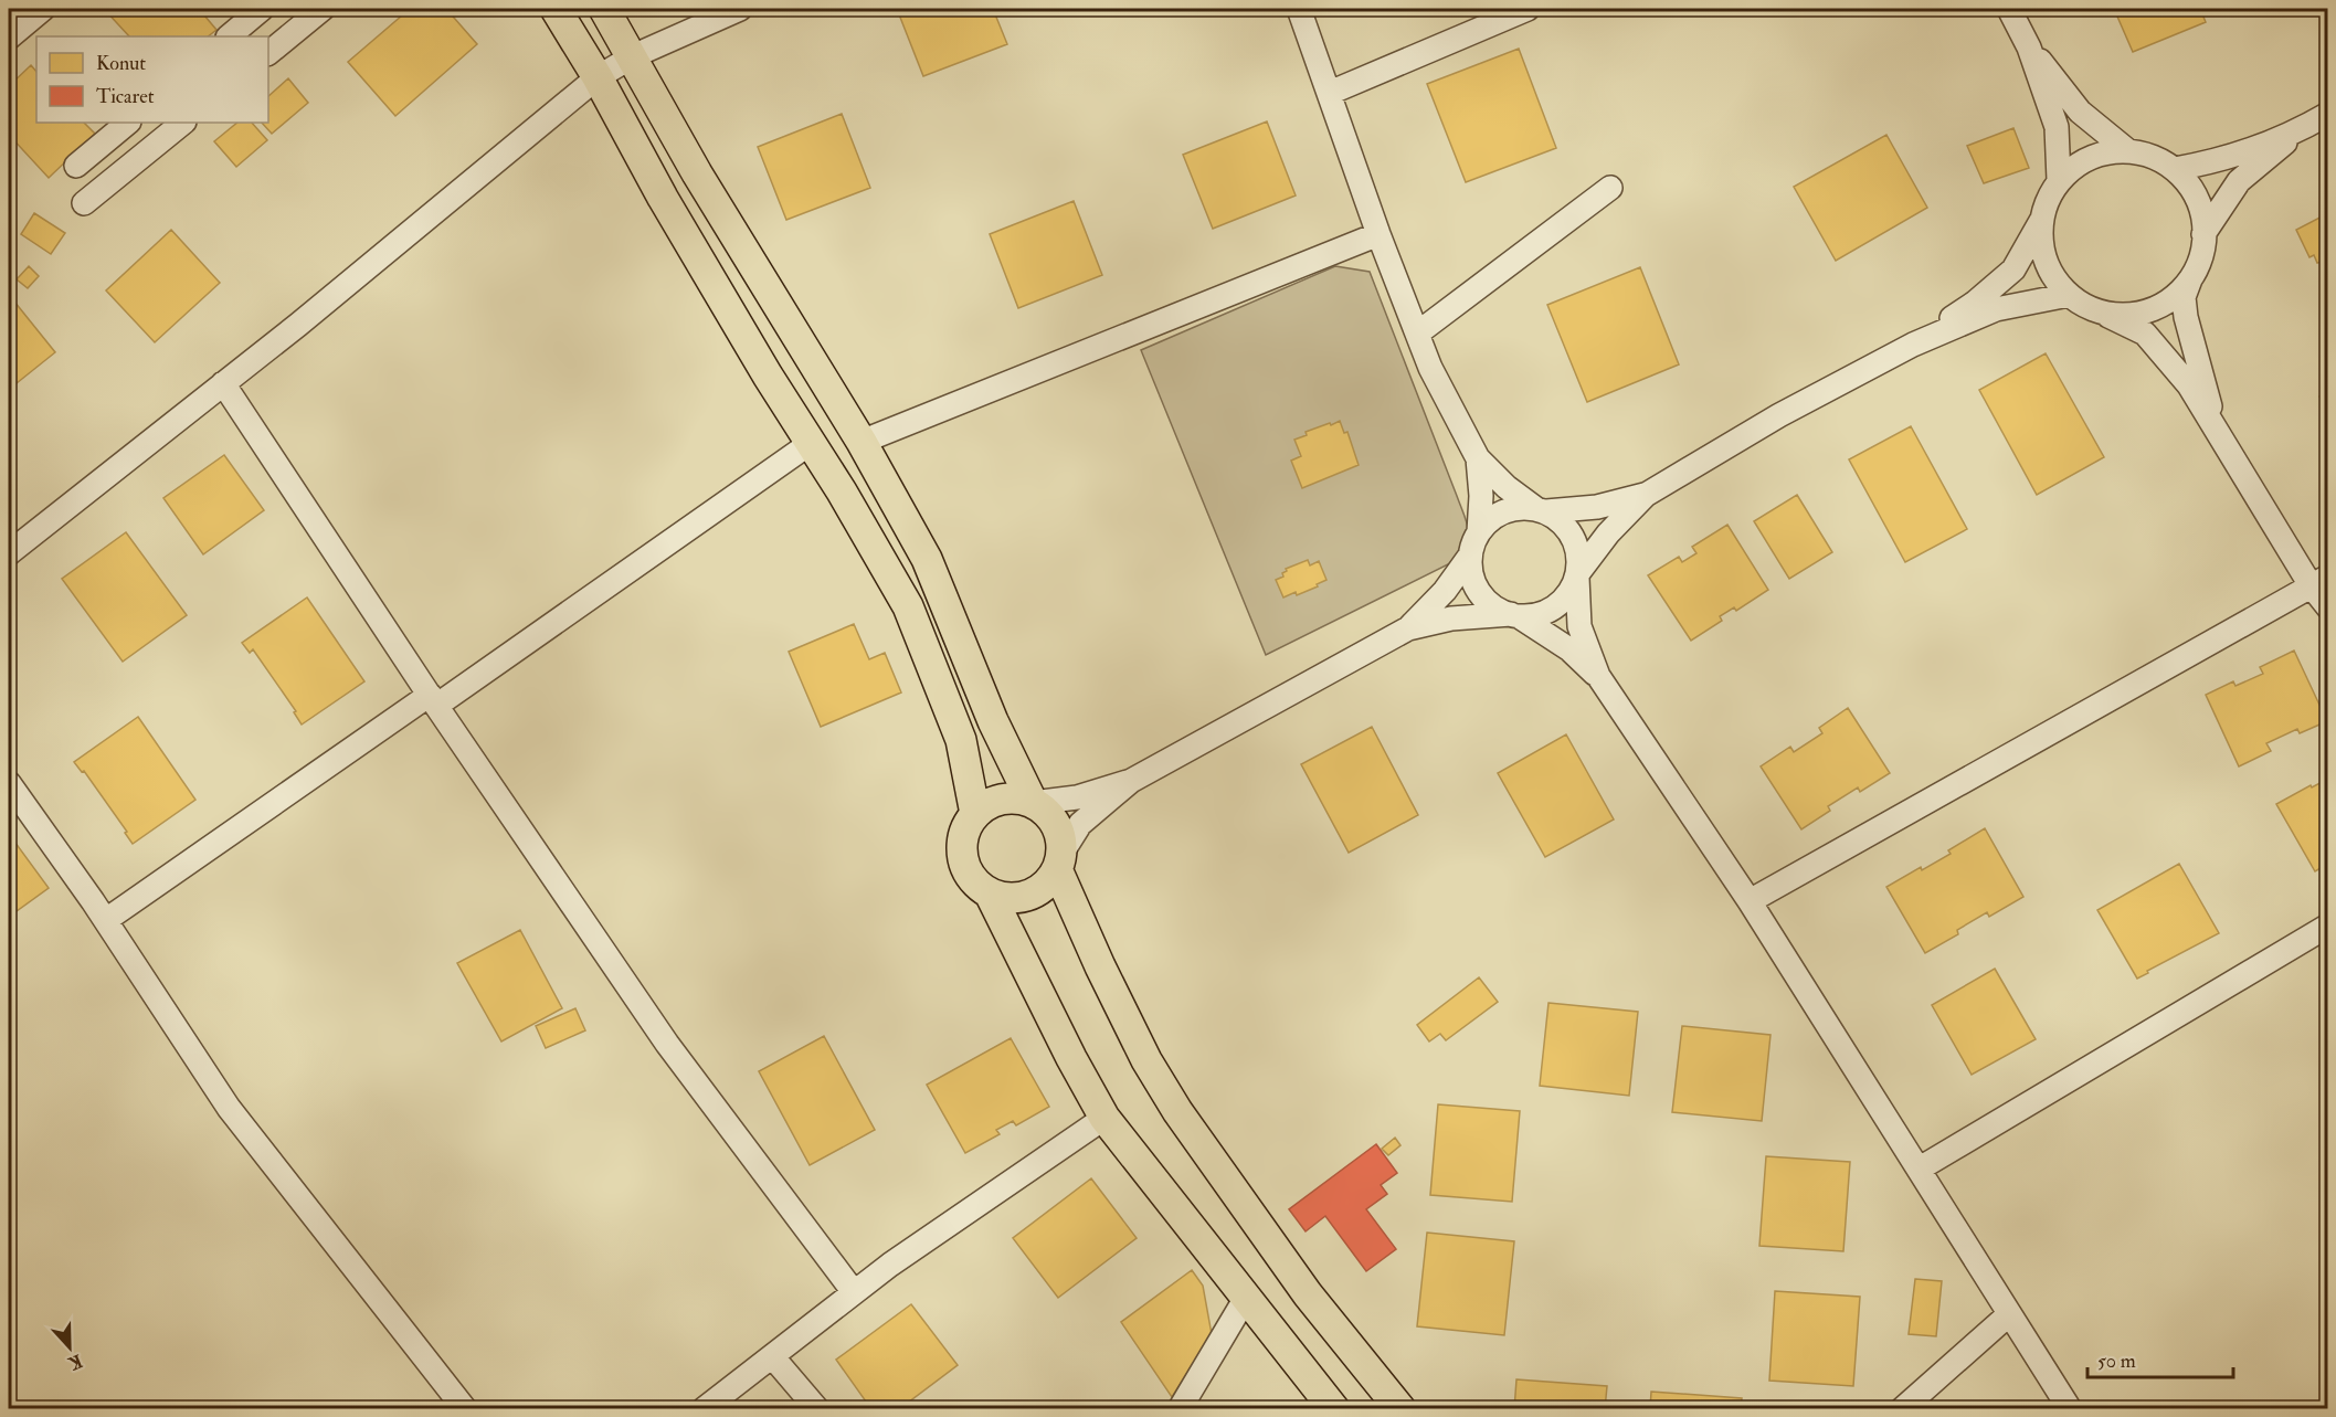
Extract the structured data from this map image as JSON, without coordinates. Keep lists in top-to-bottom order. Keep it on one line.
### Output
{"legend":["Konut","Ticaret"],"scale_bar":"50 m","north":"bottom"}
